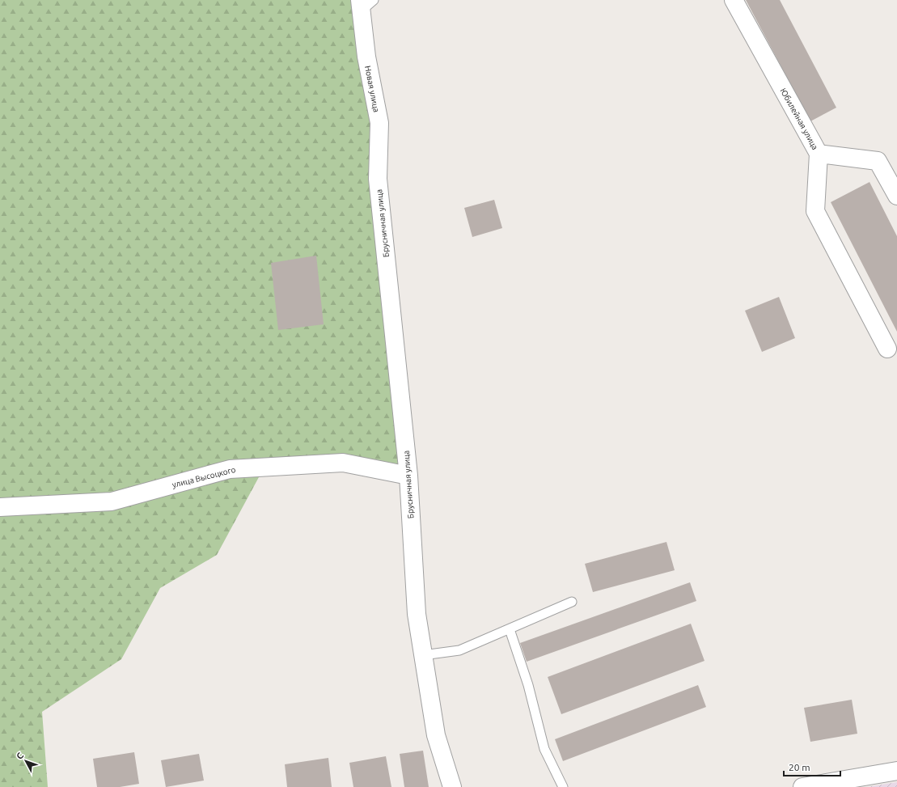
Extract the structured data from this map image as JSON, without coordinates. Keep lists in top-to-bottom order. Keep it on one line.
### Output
{"streets":{"street":["Новая улица","Юбилейная улица","Брусничная улица","улица Высоцкого"]},"crossings":[["Новая улица","Брусничная улица"],["Брусничная улица","улица Высоцкого"]],"scale_bar":"20 m","north":"top left"}
